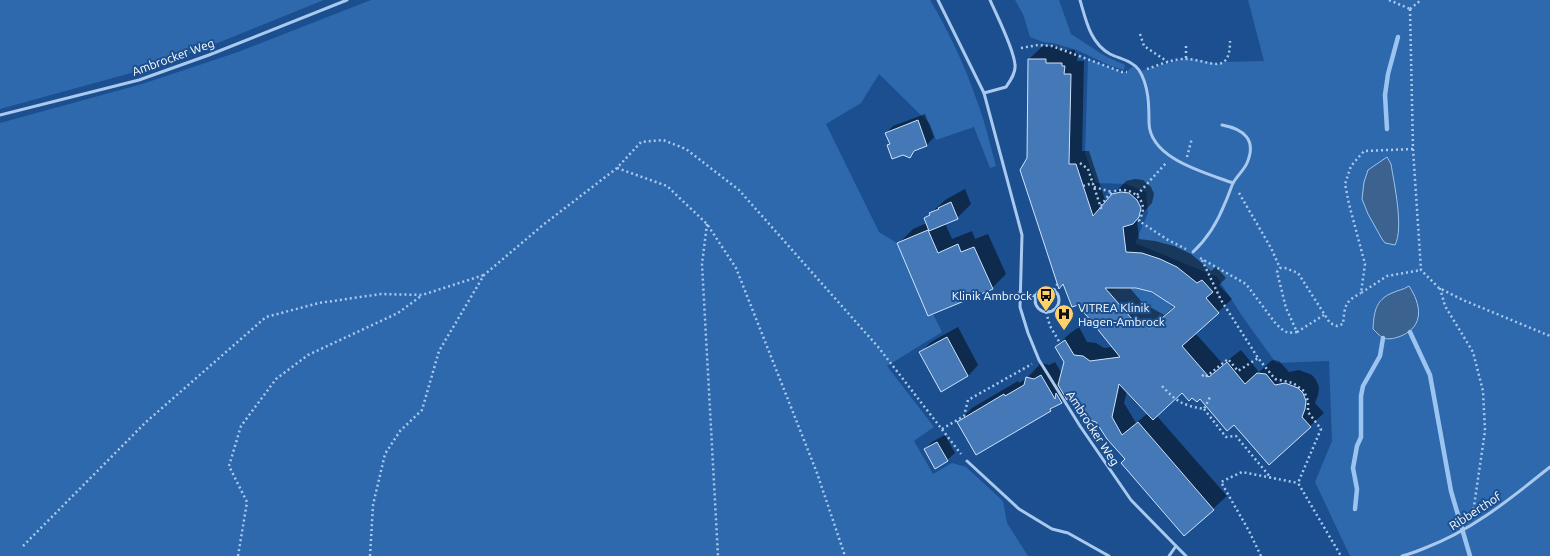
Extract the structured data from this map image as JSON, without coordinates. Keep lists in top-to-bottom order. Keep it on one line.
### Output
{"streets":{"lane":["Ambrocker Weg","Ribberthof"]},"places":{"bus stop":["Klinik Ambrock"],"hospital":["VITREA Klinik Hagen-Ambrock"]}}
